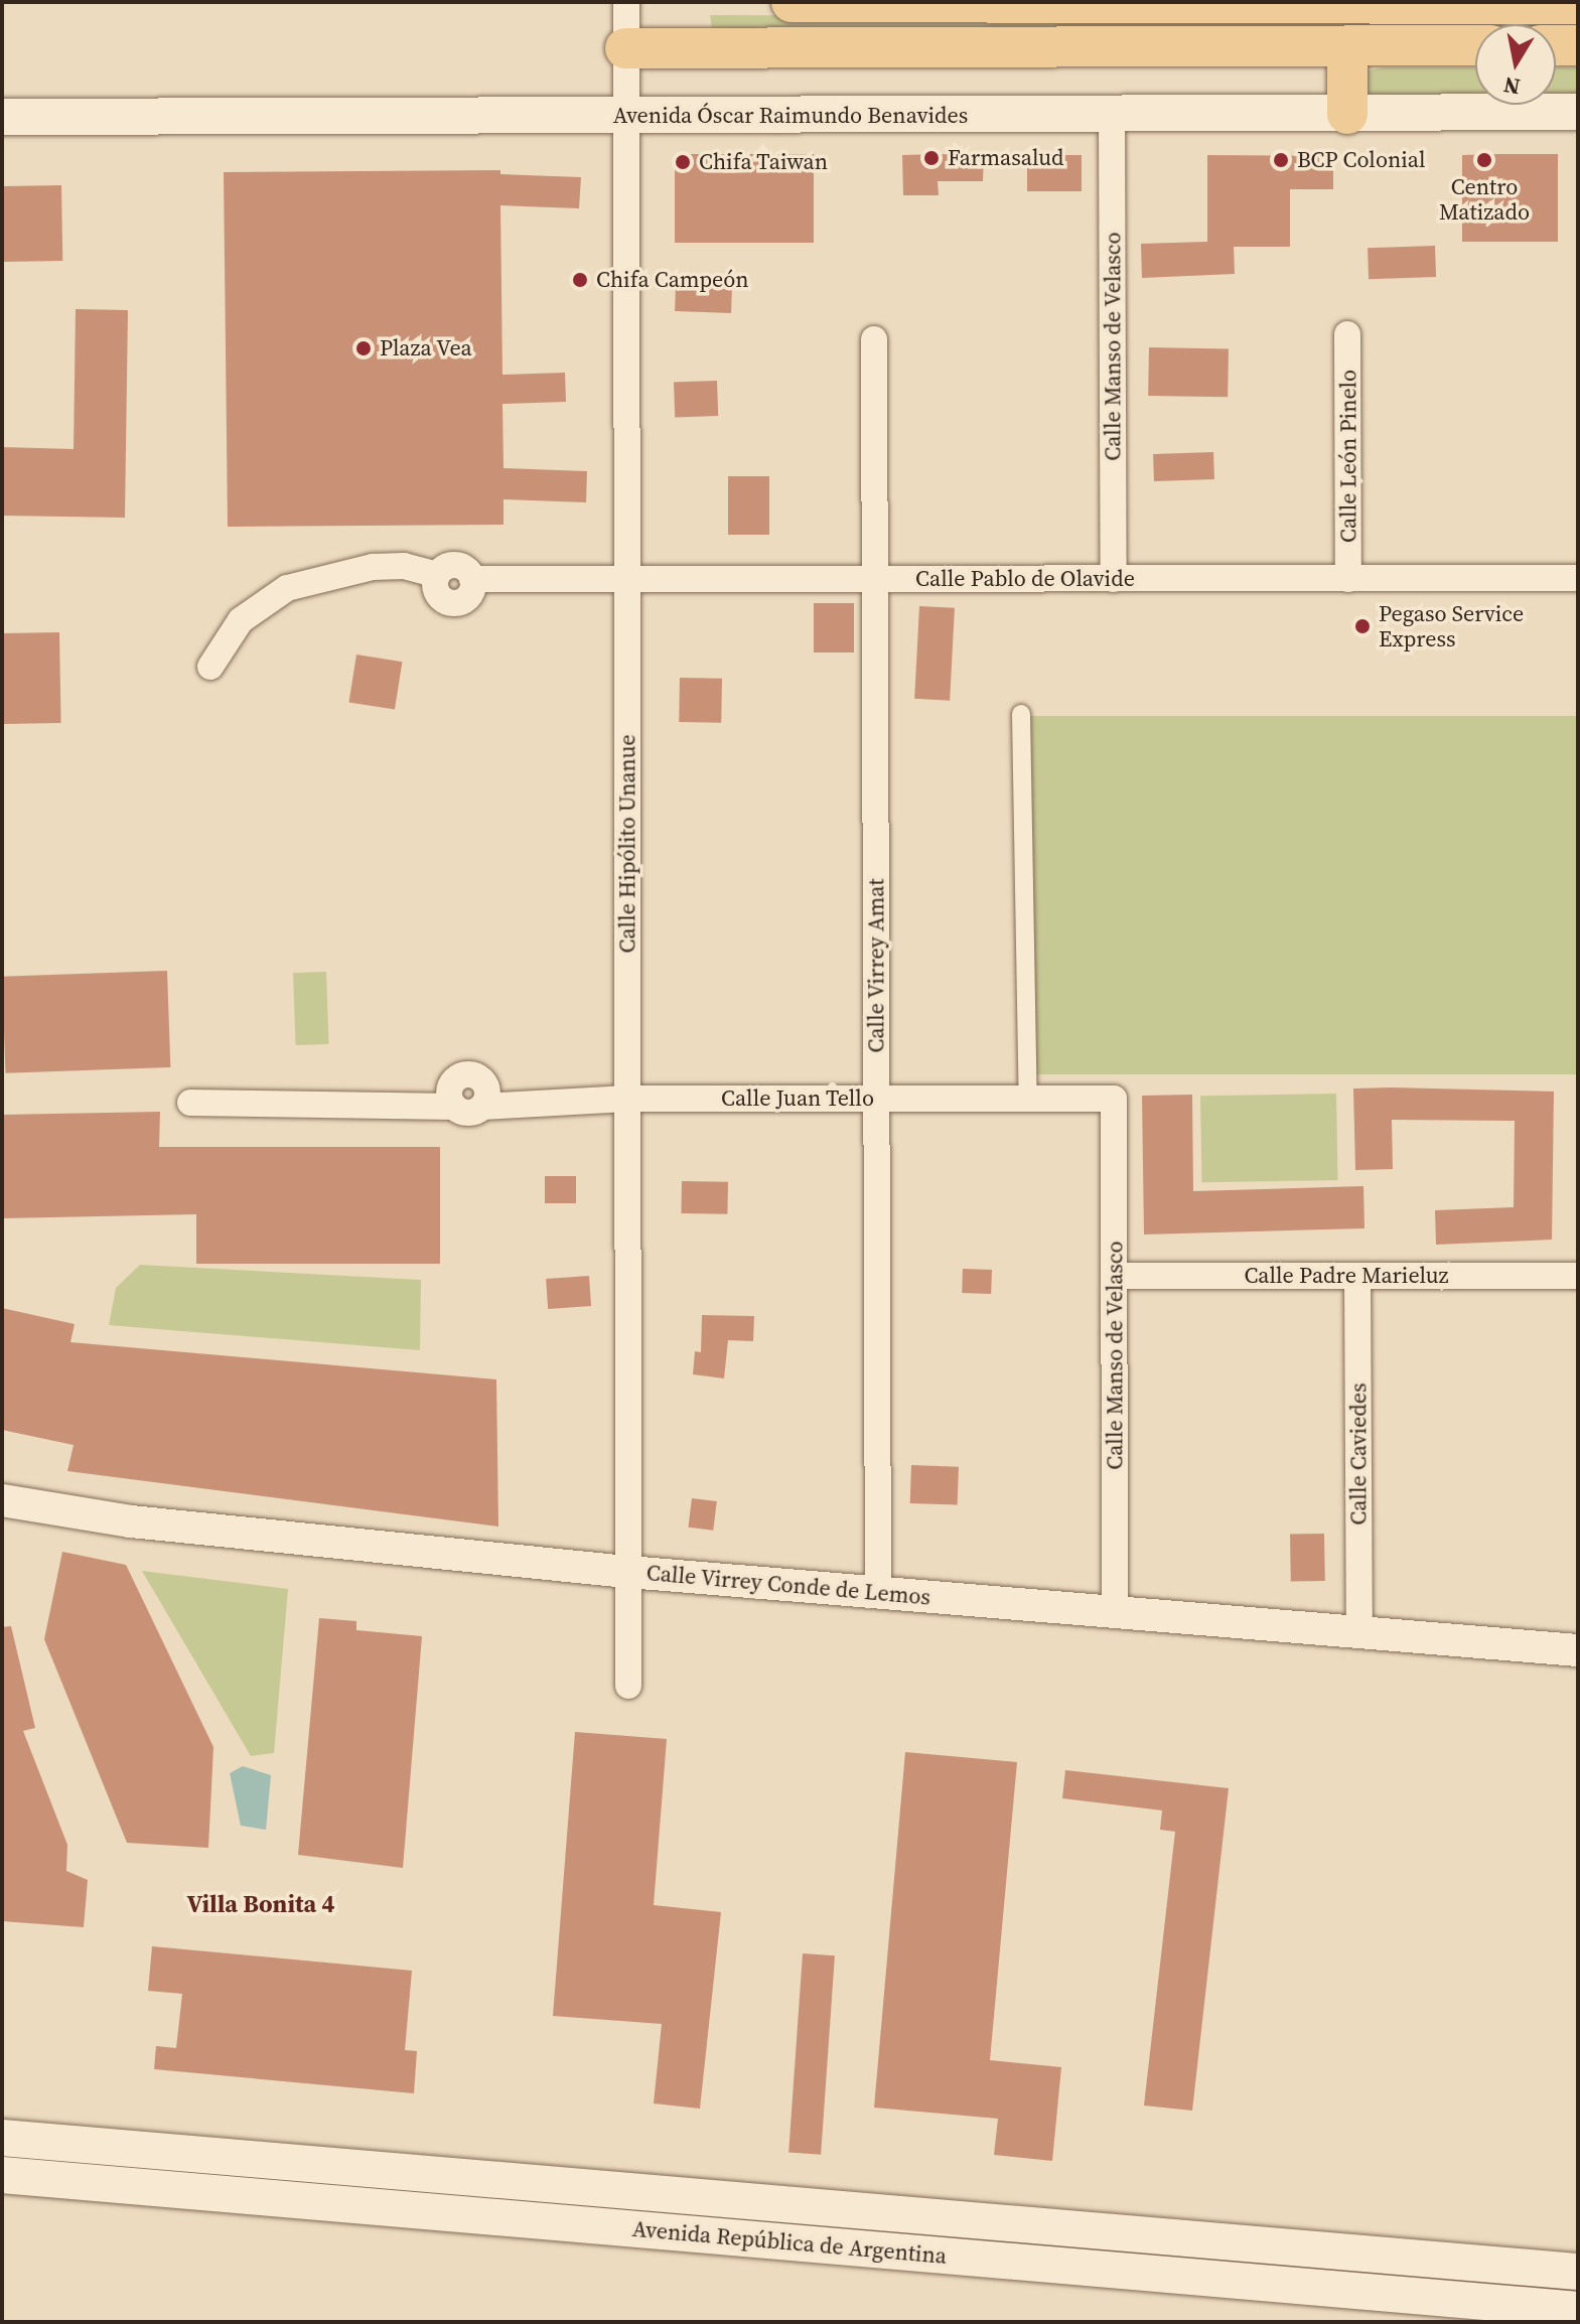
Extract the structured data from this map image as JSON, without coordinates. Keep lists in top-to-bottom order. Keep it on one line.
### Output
{"streets":{"main road":["Avenida Óscar Raimundo Benavides","Avenida República de Argentina"],"street":["Calle Manso de Velasco","Calle León Pinelo","Calle Pablo de Olavide","Calle Hipólito Unanue","Calle Virrey Amat","Calle Juan Tello","Calle Padre Marieluz","Calle Caviedes","Calle Virrey Conde de Lemos"]},"crossings":[["Avenida Óscar Raimundo Benavides","Calle Manso de Velasco"],["Avenida Óscar Raimundo Benavides","Calle Hipólito Unanue"],["Calle Manso de Velasco","Calle Pablo de Olavide"],["Calle Manso de Velasco","Calle Juan Tello"],["Calle Manso de Velasco","Calle Padre Marieluz"],["Calle Manso de Velasco","Calle Virrey Conde de Lemos"],["Calle León Pinelo","Calle Pablo de Olavide"],["Calle Pablo de Olavide","Calle Hipólito Unanue"],["Calle Pablo de Olavide","Calle Virrey Amat"],["Calle Hipólito Unanue","Calle Juan Tello"],["Calle Hipólito Unanue","Calle Virrey Conde de Lemos"],["Calle Virrey Amat","Calle Juan Tello"],["Calle Virrey Amat","Calle Virrey Conde de Lemos"],["Calle Padre Marieluz","Calle Caviedes"],["Calle Caviedes","Calle Virrey Conde de Lemos"]],"districts":["Villa Bonita 4"],"places":["Farmasalud","BCP Colonial","Centro Matizado","Chifa Taiwan","Chifa Campeón","Plaza Vea","Pegaso Service Express"],"north":"bottom"}
